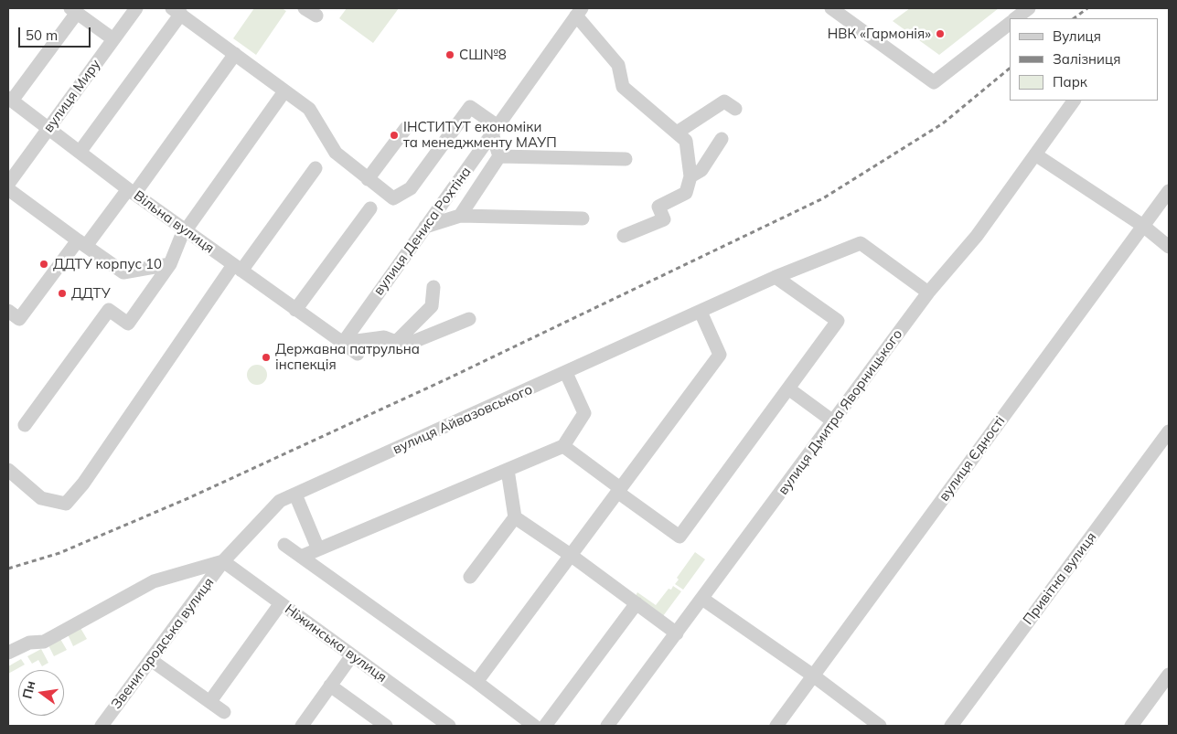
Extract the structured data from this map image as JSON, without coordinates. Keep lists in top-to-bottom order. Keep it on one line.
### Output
{"streets":{"street":["вулиця Миру","Вільна вулиця","вулиця Дениса Рохтіна","вулиця Дмитра Яворницького","вулиця Айвазовського","вулиця Єдності","Привітна вулиця","Звенигородська вулиця","Ніжинська вулиця"]},"crossings":[["вулиця Миру","Вільна вулиця"],["Вільна вулиця","вулиця Дениса Рохтіна"],["вулиця Дмитра Яворницького","вулиця Айвазовського"],["вулиця Айвазовського","Звенигородська вулиця"],["вулиця Айвазовського","Ніжинська вулиця"],["Звенигородська вулиця","Ніжинська вулиця"]],"places":["НВК «Гармонія»","СШ№8","ІНСТИТУТ економіки та менеджменту МАУП","ДДТУ корпус 10","ДДТУ","Державна патрульна інспекція"],"legend":["Вулиця","Залізниця","Парк"],"scale_bar":"50 m","north":"left"}
